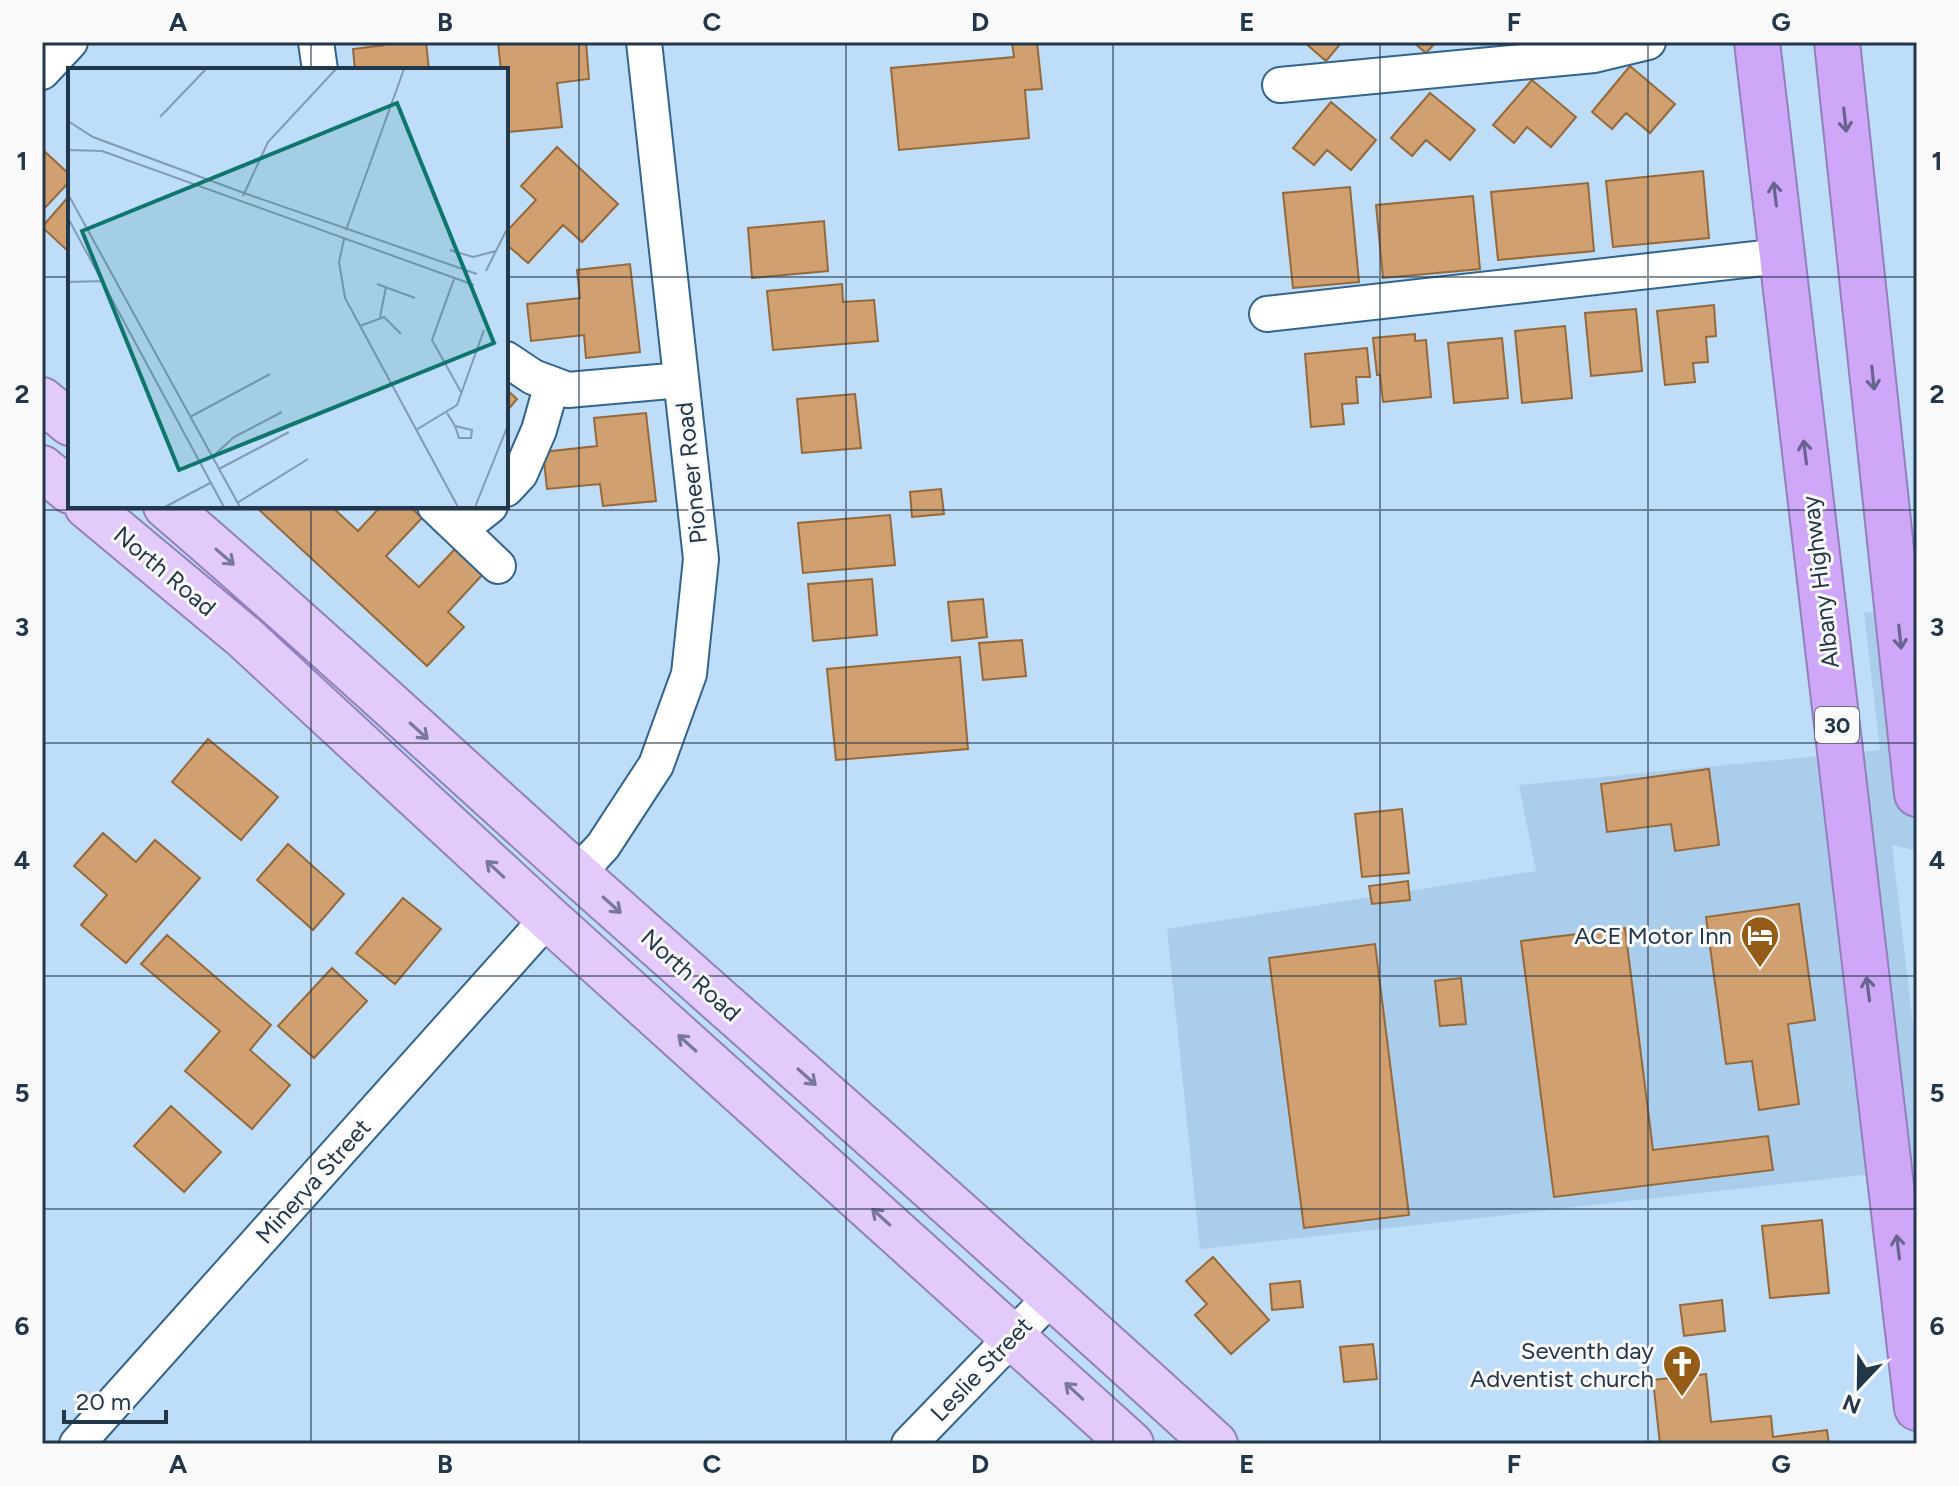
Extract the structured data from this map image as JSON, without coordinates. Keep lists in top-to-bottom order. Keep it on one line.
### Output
{"streets":{"highway":["Albany Highway","30"],"main road":["North Road"],"street":["Pioneer Road","Minerva Street","Leslie Street"]},"crossings":[["Pioneer Road","North Road"],["North Road","Minerva Street"],["North Road","Leslie Street"]],"places":{"hotel":["ACE Motor Inn"],"church":["Seventh day Adventist church"]},"scale_bar":"20 m","north":"bottom","grid":{"columns":["A","B","C","D","E","F","G"],"rows":["1","2","3","4","5","6"]}}
